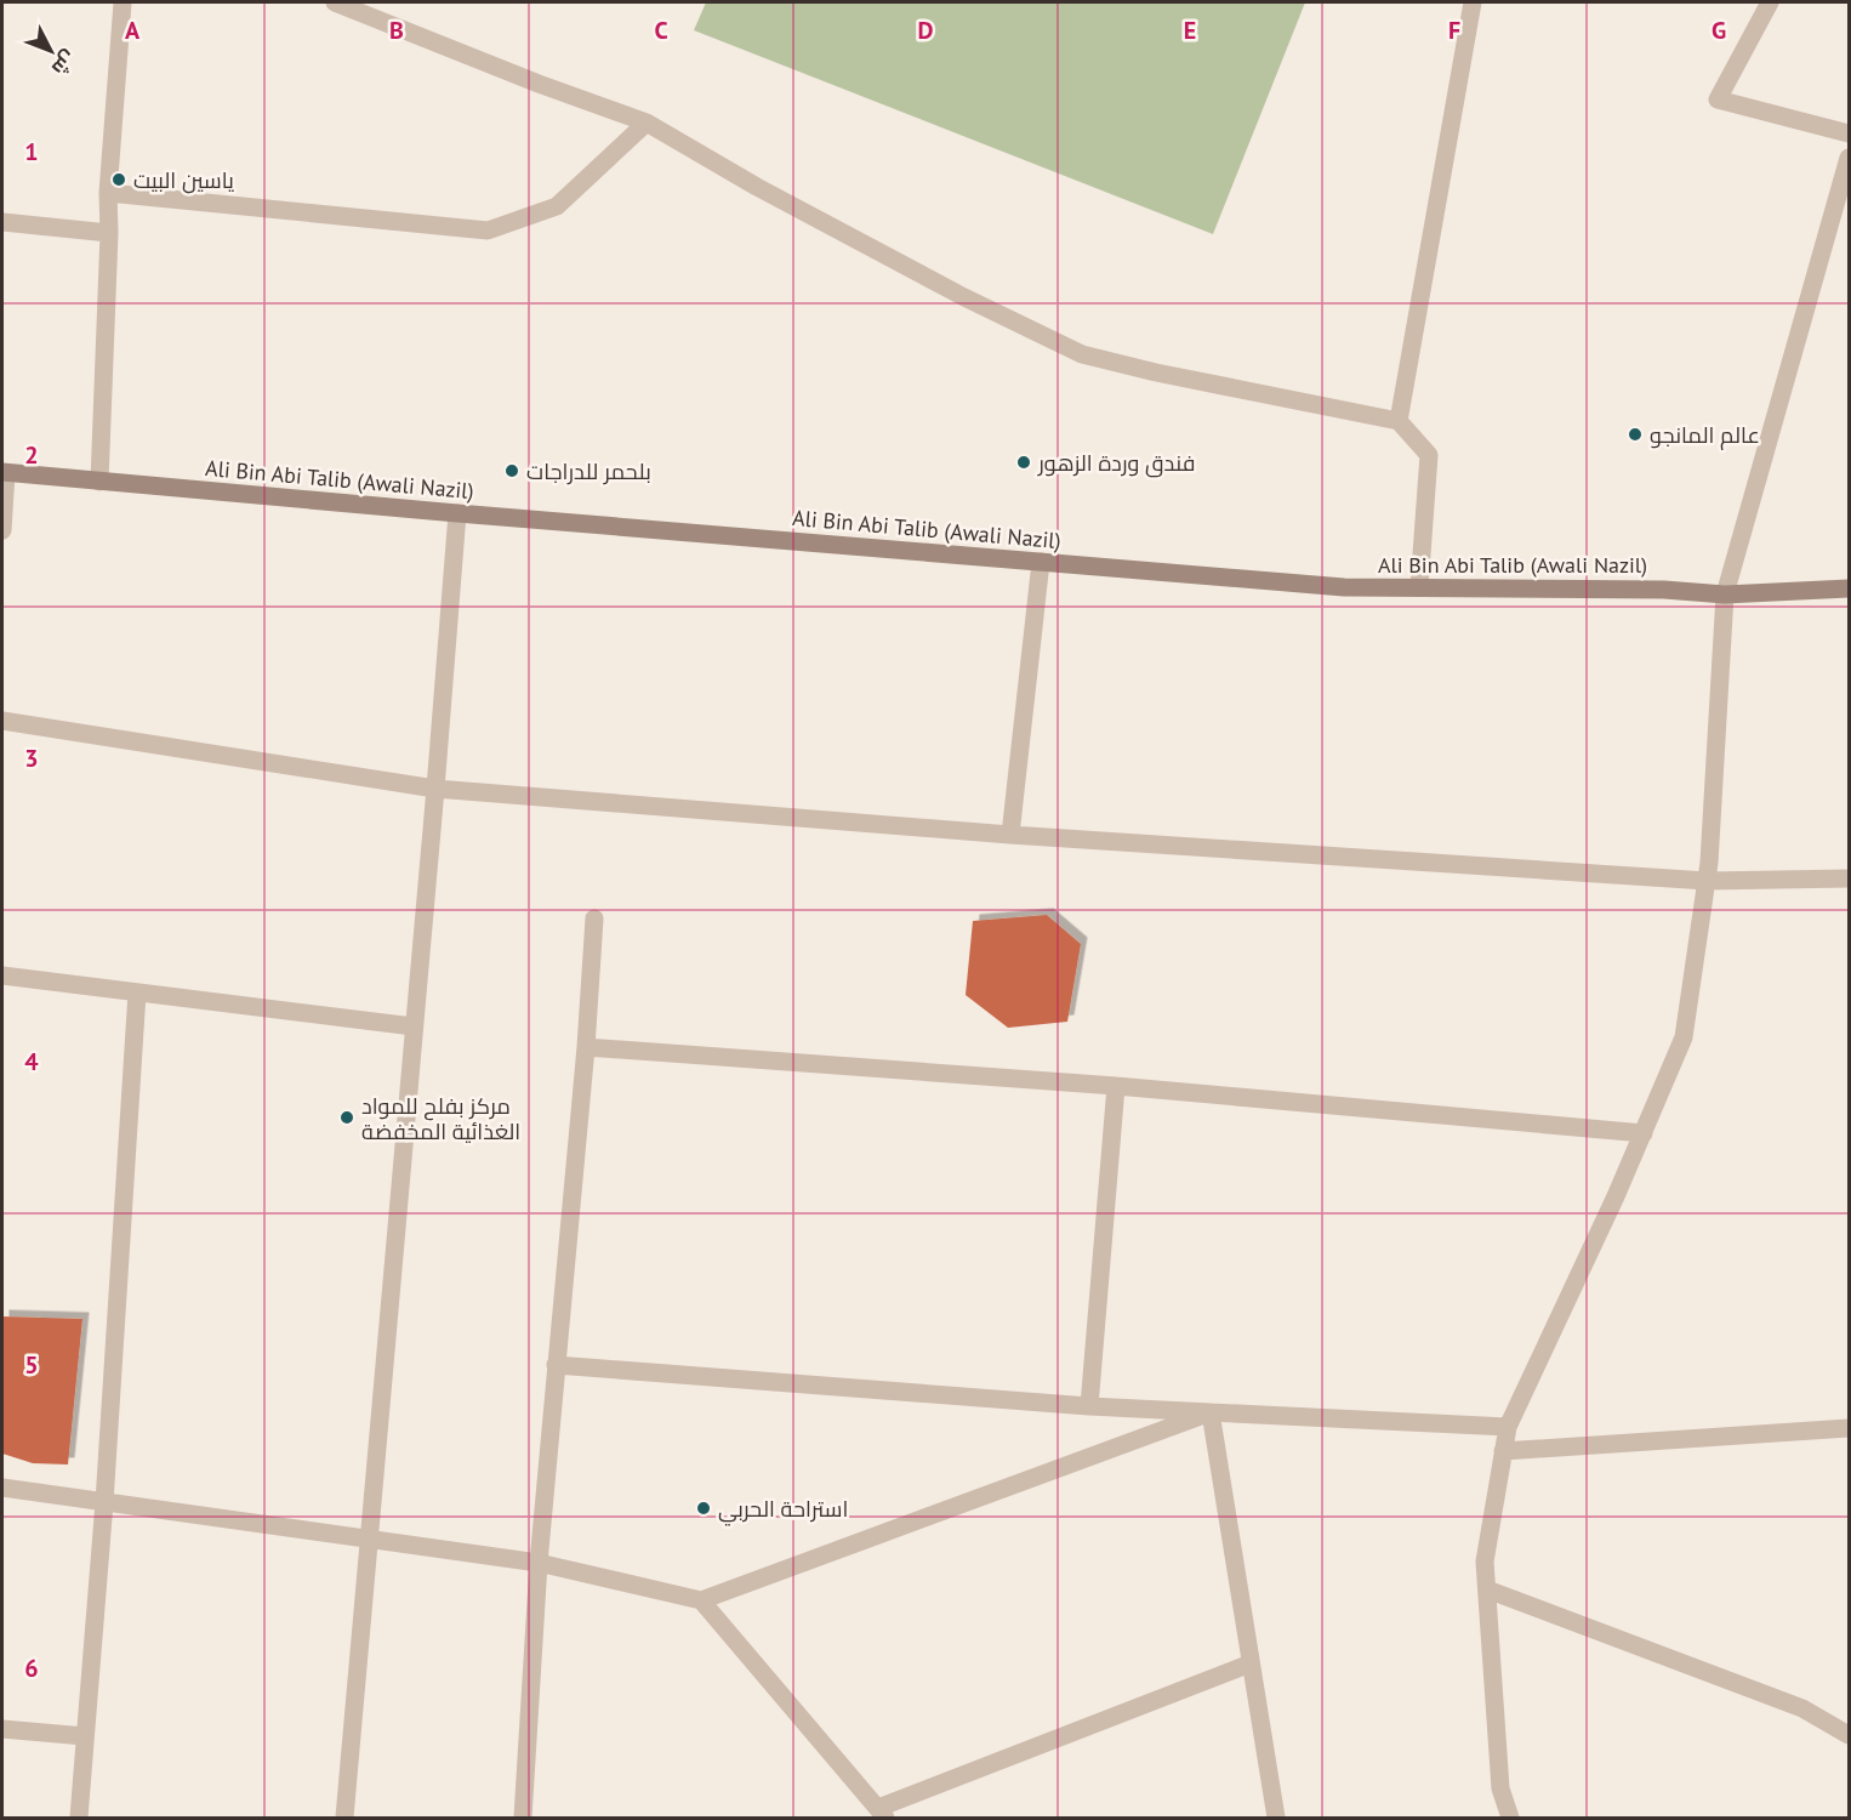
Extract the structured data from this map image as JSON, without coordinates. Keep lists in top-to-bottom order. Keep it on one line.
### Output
{"streets":{"main road":["Ali Bin Abi Talib (Awali Nazil)"]},"places":["ياسين البيت","عالم المانجو","فندق وردة الزهور","بلحمر للدراجات","مركز بفلح للمواد الغذائية المخفضة","استراحة الحربي"],"north":"bottom right","grid":{"columns":["A","B","C","D","E","F","G"],"rows":["1","2","3","4","5","6"]}}
